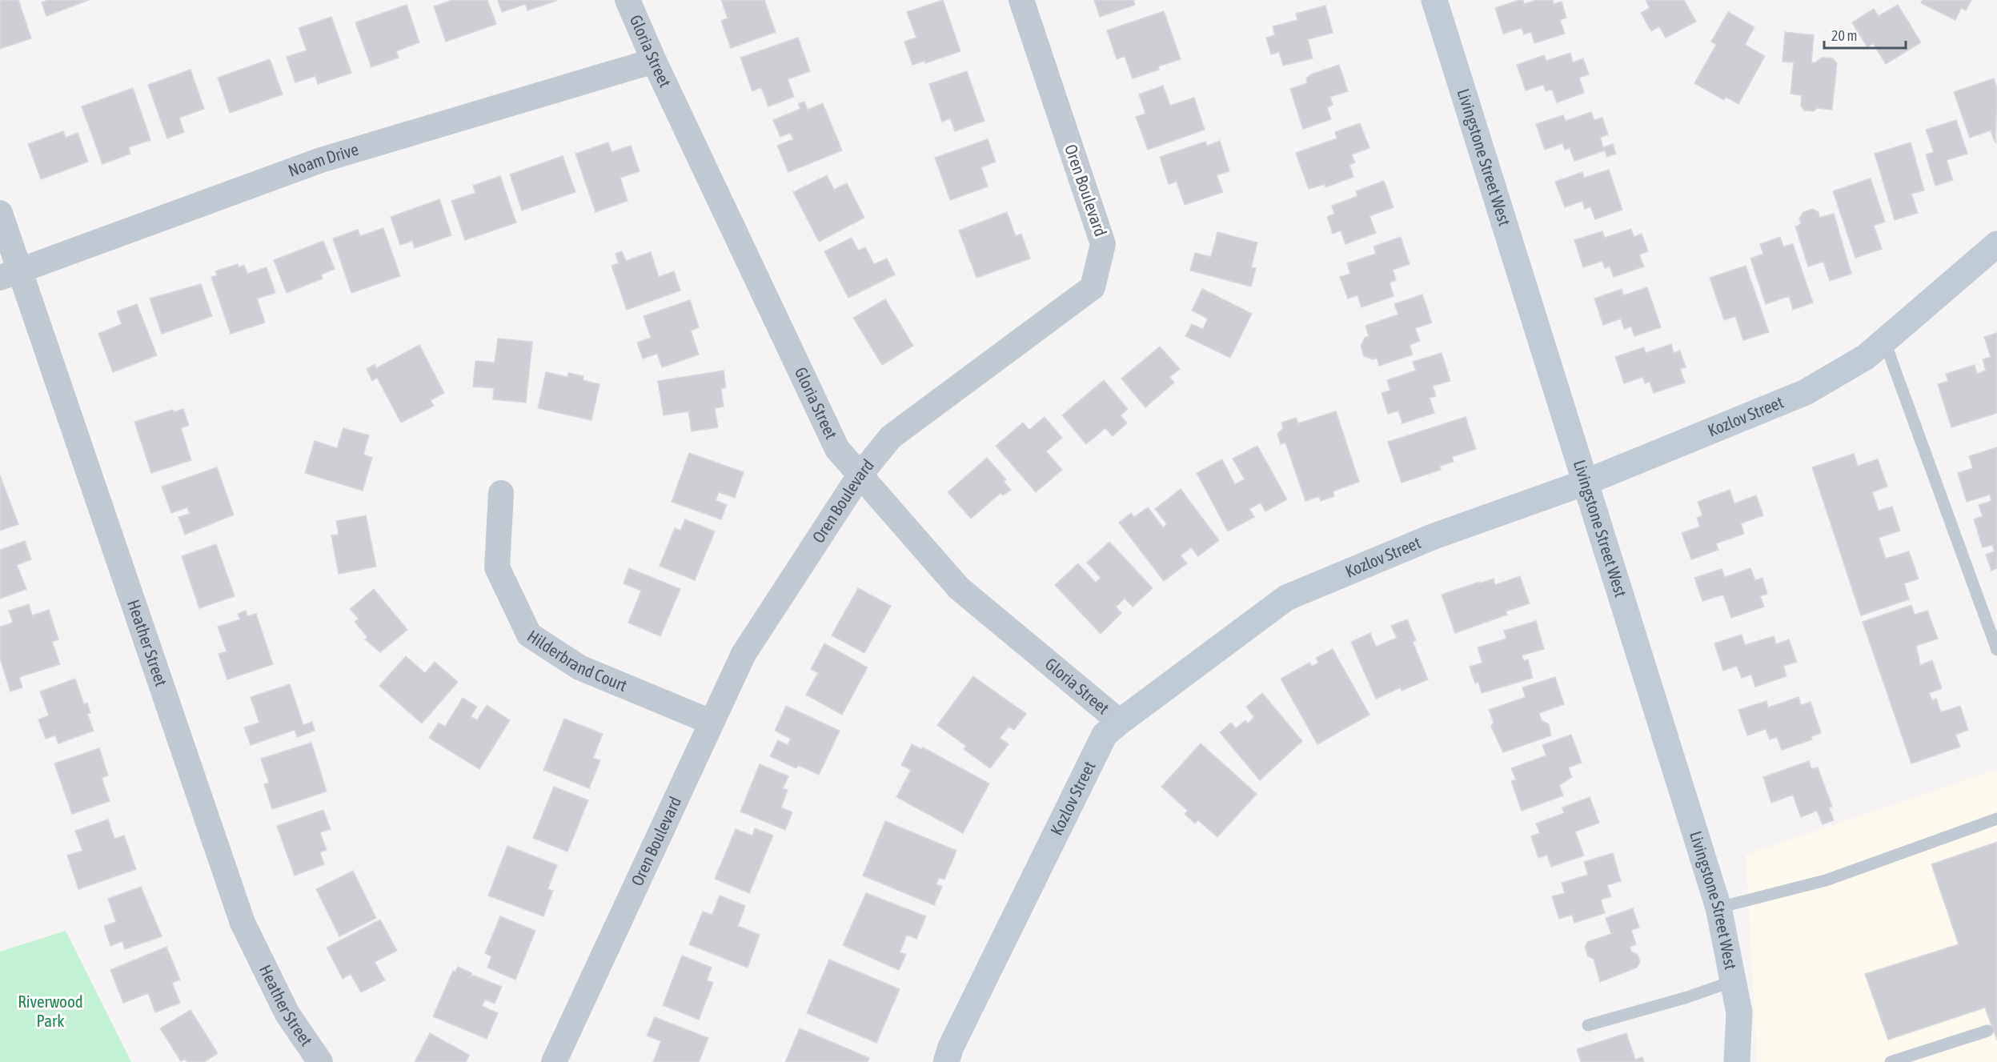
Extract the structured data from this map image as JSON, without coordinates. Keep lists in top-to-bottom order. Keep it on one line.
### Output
{"streets":{"street":["Gloria Street","Livingstone Street West","Noam Drive","Oren Boulevard","Kozlov Street","Heather Street","Hilderbrand Court"]},"crossings":[["Gloria Street","Noam Drive"],["Gloria Street","Oren Boulevard"],["Gloria Street","Kozlov Street"],["Livingstone Street West","Kozlov Street"],["Noam Drive","Heather Street"],["Oren Boulevard","Hilderbrand Court"]],"parks":["Riverwood Park"],"scale_bar":"20 m"}
